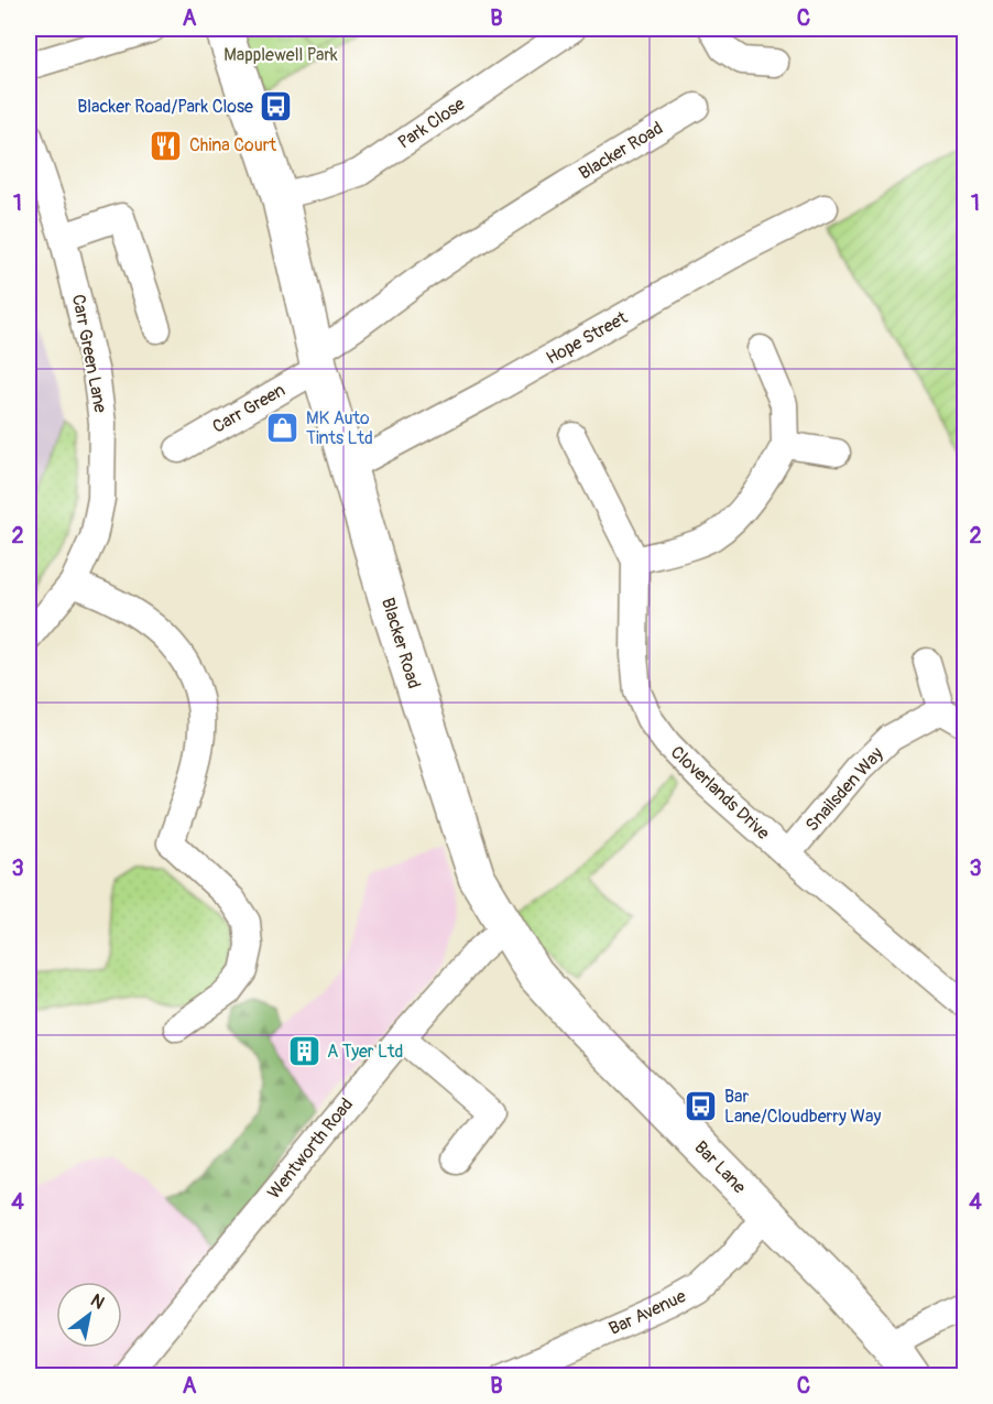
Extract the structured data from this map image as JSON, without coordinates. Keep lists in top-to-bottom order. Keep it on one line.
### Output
{"streets":{"main road":["Blacker Road","Bar Lane"],"street":["Park Close","Hope Street","Carr Green Lane","Carr Green","Snailsden Way","Cloverlands Drive","Wentworth Road","Bar Avenue"]},"crossings":[["Park Close","Blacker Road"],["Blacker Road","Hope Street"],["Blacker Road","Carr Green"],["Blacker Road","Wentworth Road"],["Blacker Road","Bar Lane"],["Snailsden Way","Cloverlands Drive"],["Wentworth Road","Bar Lane"],["Bar Lane","Bar Avenue"]],"parks":["Mapplewell Park"],"places":{"bus stop":["Blacker Road/Park Close","Bar Lane/Cloudberry Way"],"restaurant":["China Court"],"shop":["MK Auto Tints Ltd"],"building":["A Tyer Ltd"]},"north":"top right","grid":{"columns":["A","B","C"],"rows":["1","2","3","4"]}}
